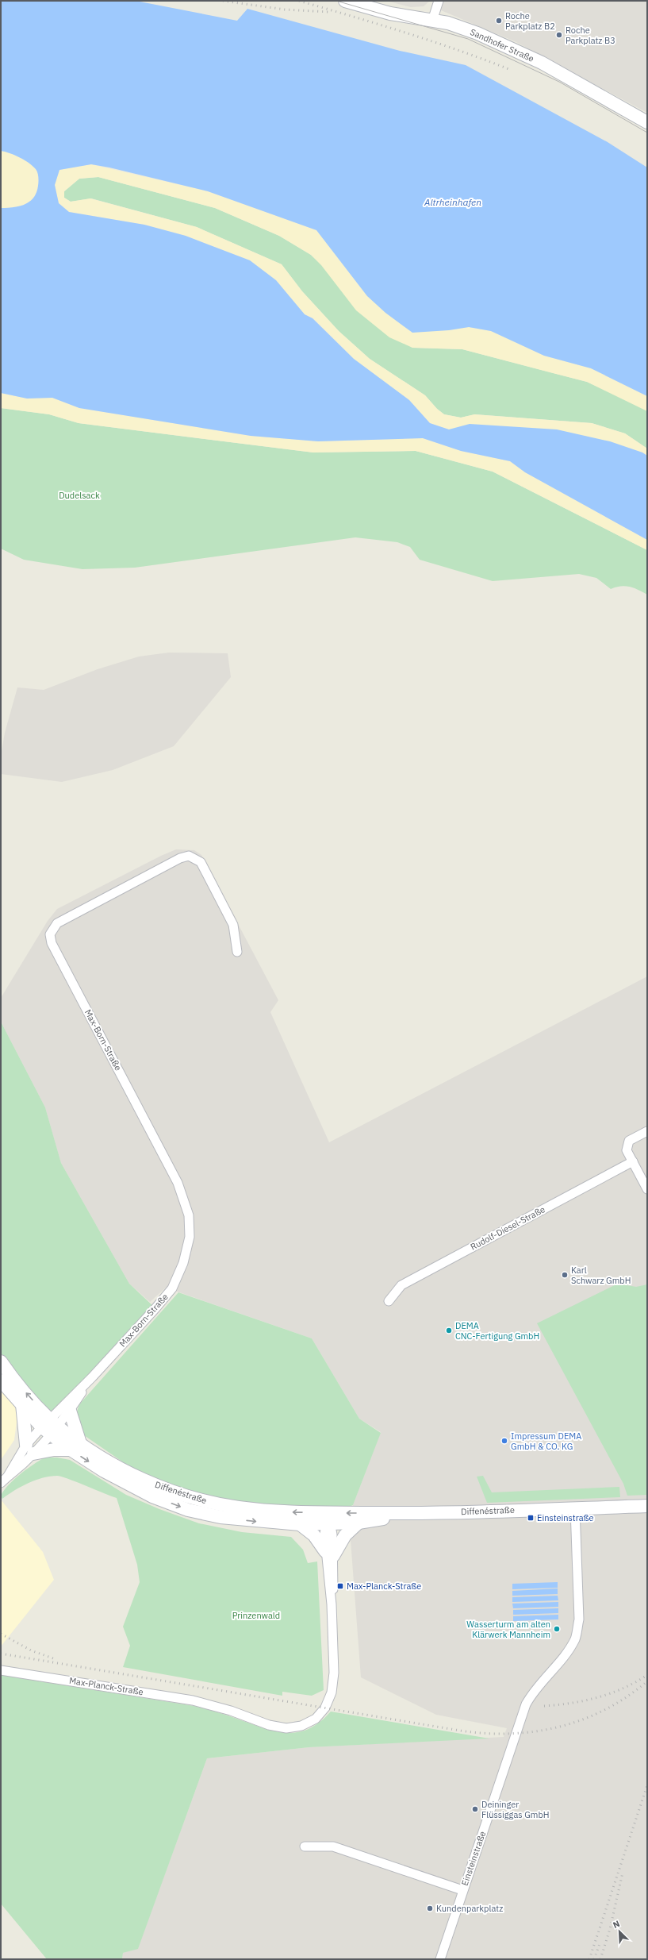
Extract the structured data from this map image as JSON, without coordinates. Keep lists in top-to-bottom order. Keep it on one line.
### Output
{"streets":{"main road":["Sandhofer Straße","Diffenéstraße"],"street":["Max-Born-Straße","Rudolf-Diesel-Straße","Max-Planck-Straße","Einsteinstraße"]},"crossings":[["Max-Born-Straße","Diffenéstraße"],["Diffenéstraße","Max-Planck-Straße"],["Diffenéstraße","Einsteinstraße"]],"water":["Altrheinhafen"],"parks":["Dudelsack","Prinzenwald"],"places":{"other":["Roche Parkplatz B2","Roche Parkplatz B3","Karl Schwarz GmbH","DEMA CNC-Fertigung GmbH","Impressum DEMA GmbH & CO. KG","Wasserturm am alten Klärwerk Mannheim","Deininger Flüssiggas GmbH","Kundenparkplatz"],"transit":["Einsteinstraße","Max-Planck-Straße"]},"north":"top left"}
